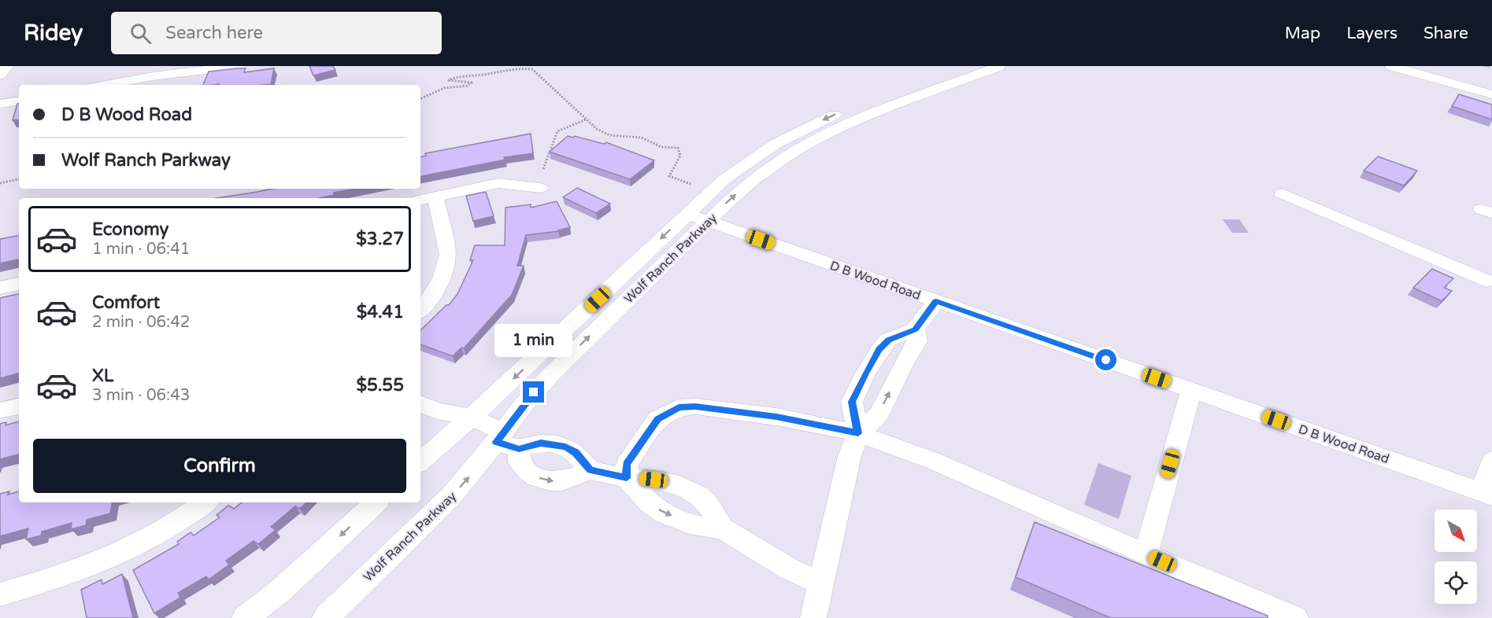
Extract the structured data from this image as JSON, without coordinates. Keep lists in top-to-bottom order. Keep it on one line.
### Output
{"streets":{"street":["Wolf Ranch Parkway","D B Wood Road"]},"crossings":[["Wolf Ranch Parkway","D B Wood Road"]],"north":"bottom right","page":{"header":"Ridey","search":"Search here","nav":["Map","Layers","Share"],"banner":["D B Wood Road","Wolf Ranch Parkway"],"list":[{"name":"Economy","note":"1 min · 06:41","value":"$3.27"},{"name":"Comfort","note":"2 min · 06:42","value":"$4.41"},{"name":"XL","note":"3 min · 06:43","value":"$5.55"}],"bubble":"1 min","buttons":"Confirm"}}
